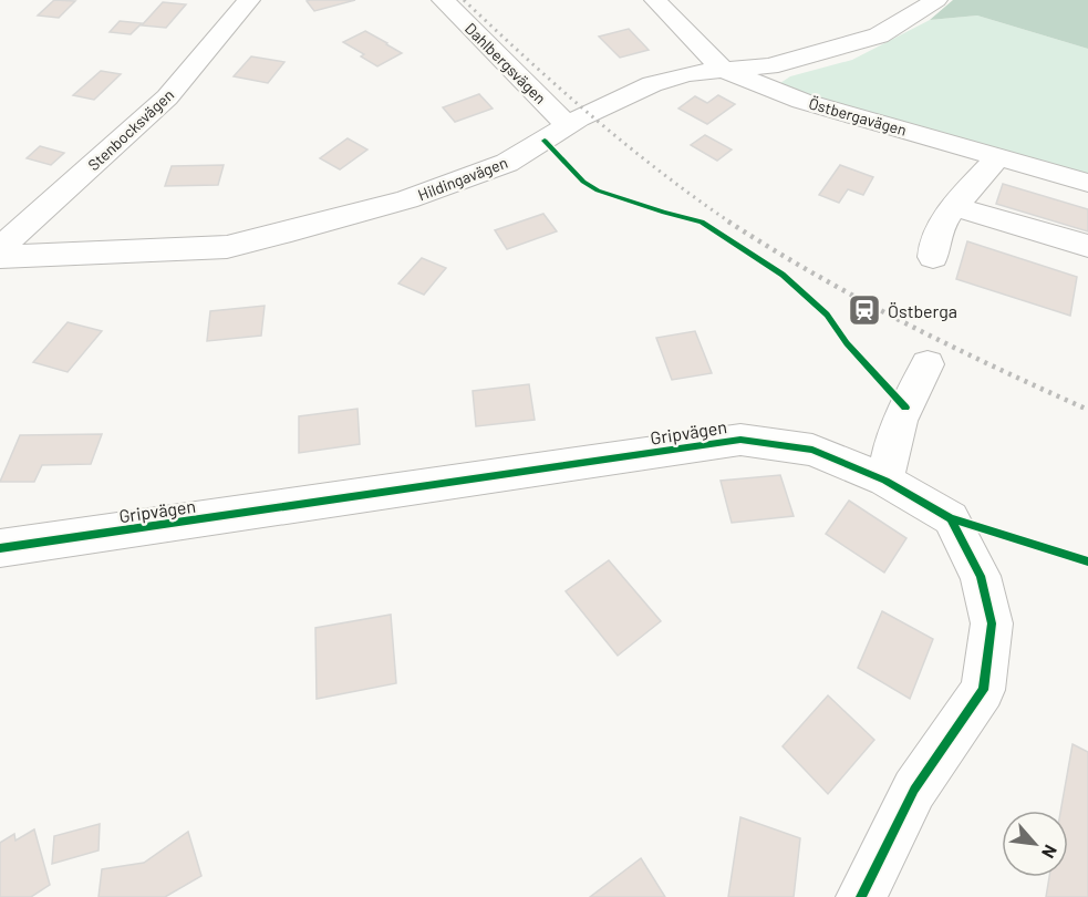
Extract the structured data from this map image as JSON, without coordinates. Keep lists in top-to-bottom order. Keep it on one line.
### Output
{"streets":{"street":["Dahlbergsvägen","Östbergavägen","Stenbocksvägen","Hildingavägen","Gripvägen"]},"crossings":[["Dahlbergsvägen","Hildingavägen"],["Östbergavägen","Hildingavägen"]],"places":{"station":["Östberga"]},"north":"bottom right"}
